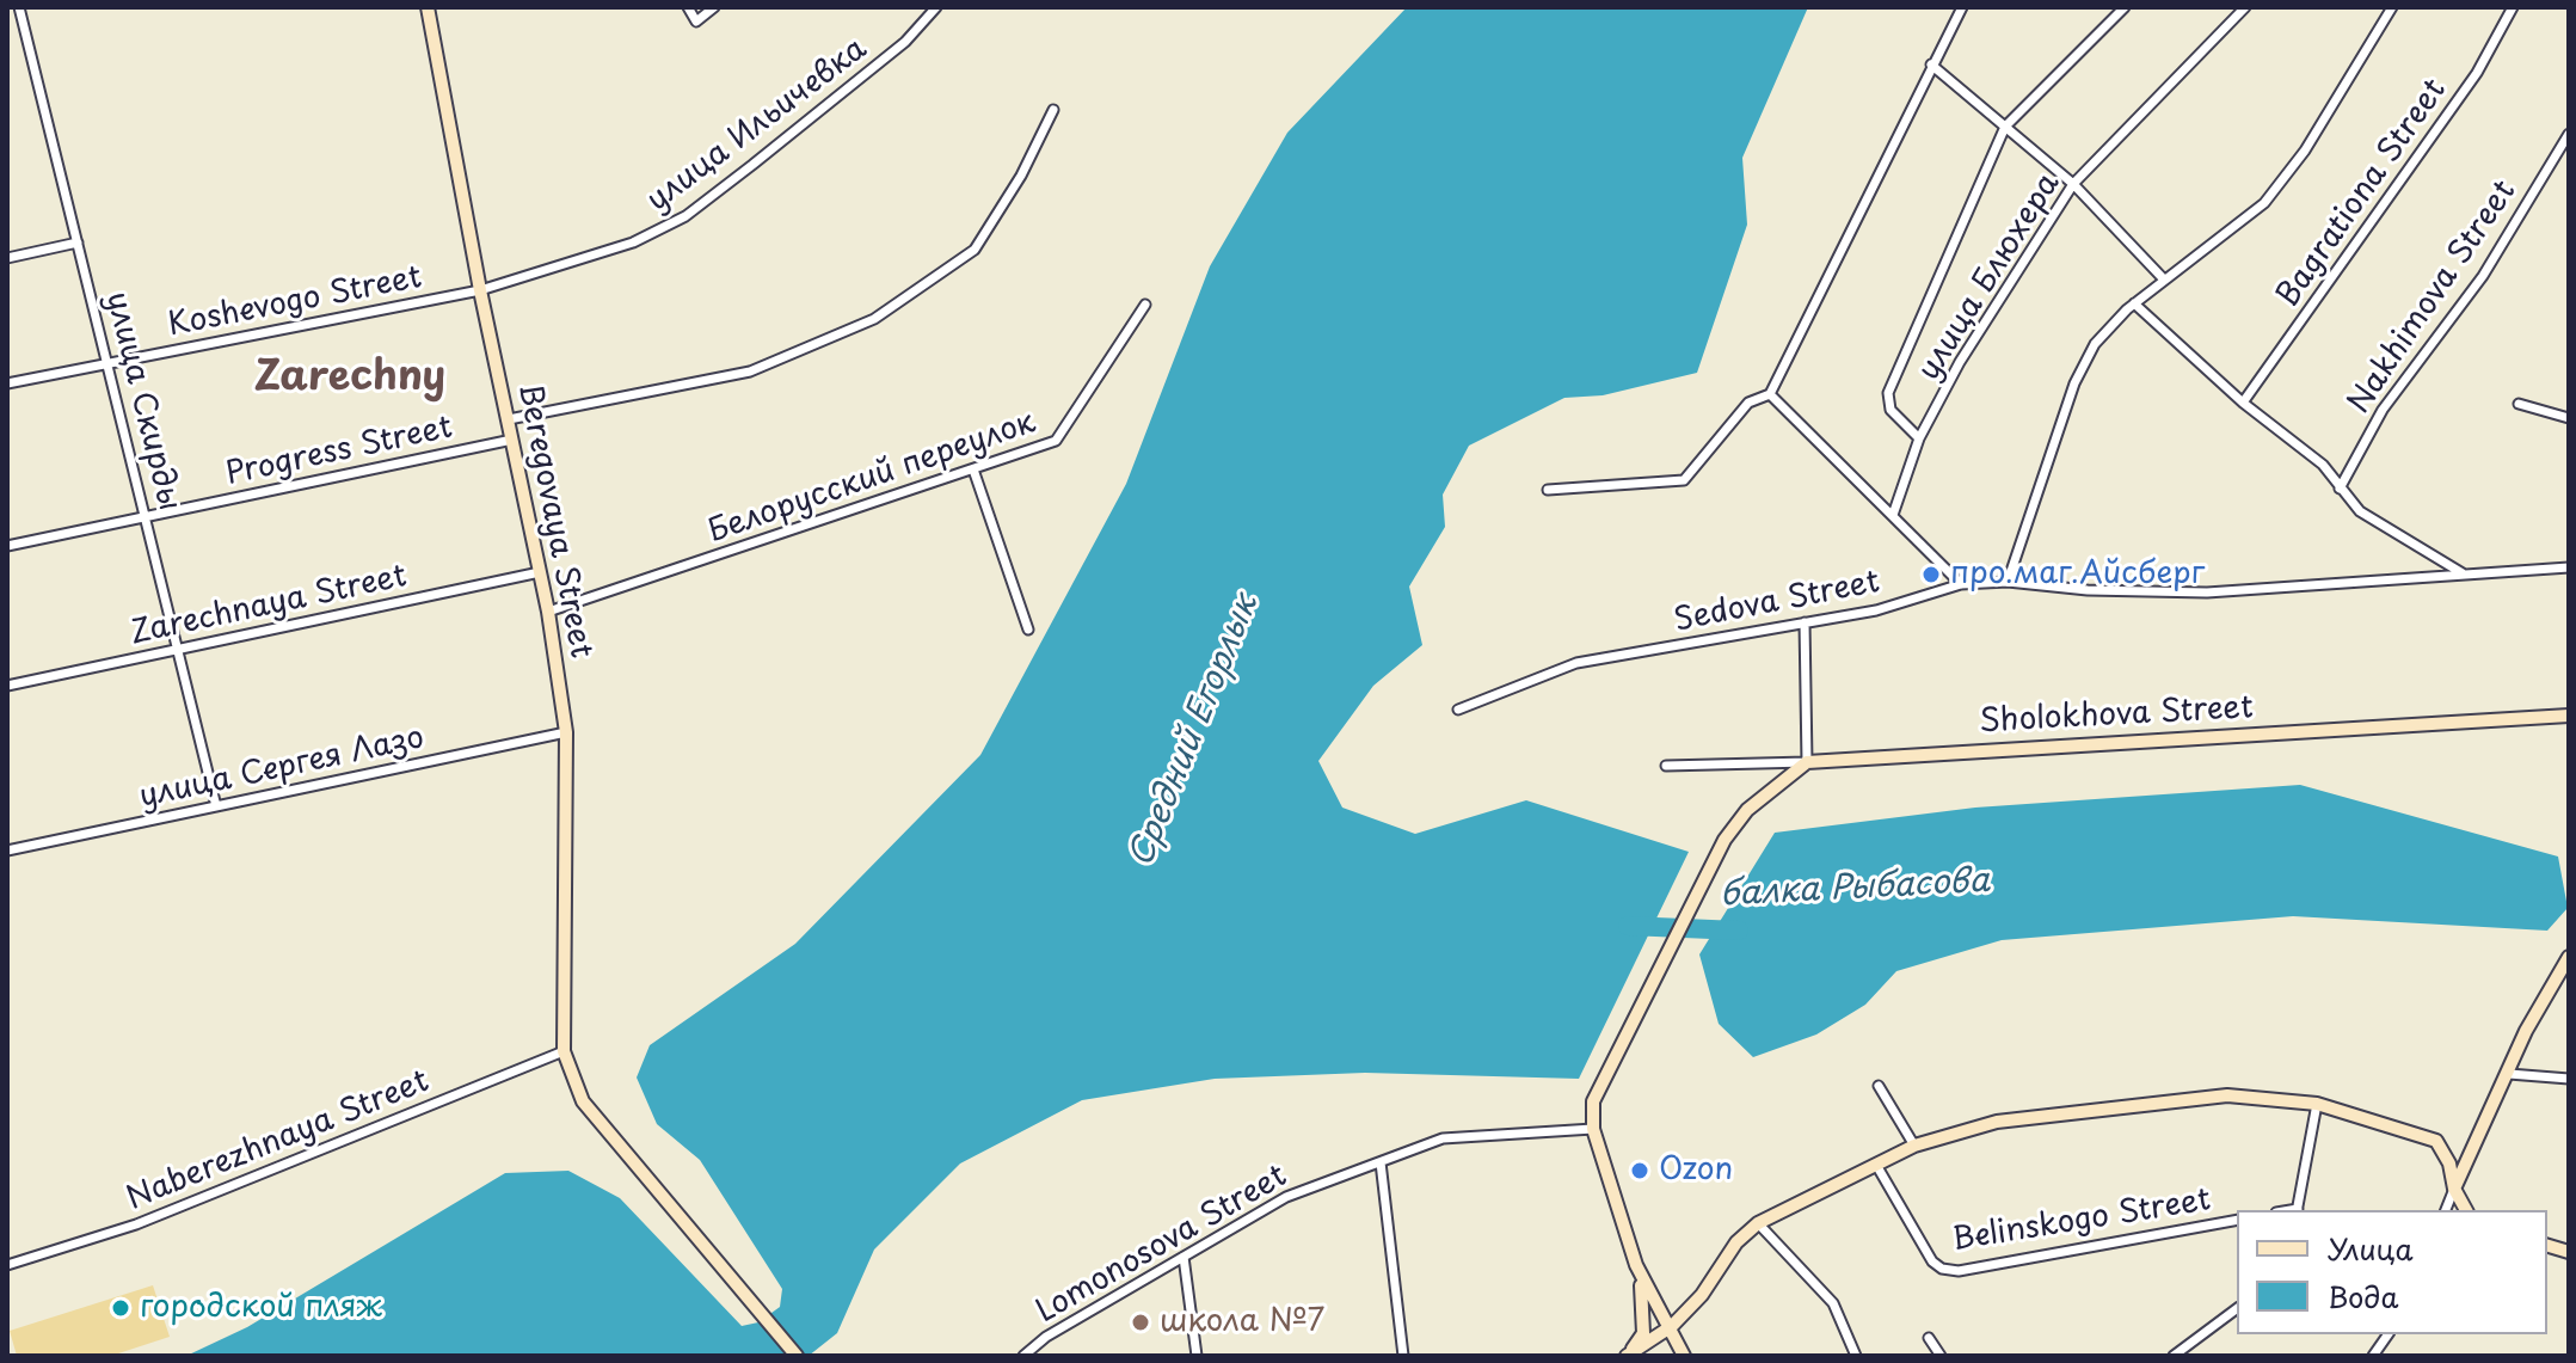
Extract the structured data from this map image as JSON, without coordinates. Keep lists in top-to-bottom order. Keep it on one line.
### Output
{"streets":{"main road":["Beregovaya Street","Sholokhova Street"],"street":["улица Ильичевка","Bagrationa Street","улица Блюхера","Nakhimova Street","Koshevogo Street","улица Скирды","Progress Street","Белорусский переулок","Sedova Street","Zarechnaya Street","улица Сергея Лазо","Naberezhnaya Street","Belinskogo Street","Lomonosova Street"]},"crossings":[["улица Ильичевка","Koshevogo Street"],["улица Ильичевка","Beregovaya Street"],["Koshevogo Street","улица Скирды"],["Koshevogo Street","Beregovaya Street"],["улица Скирды","Progress Street"],["улица Скирды","Zarechnaya Street"],["улица Скирды","улица Сергея Лазо"],["Progress Street","Beregovaya Street"],["Белорусский переулок","Beregovaya Street"],["Beregovaya Street","Zarechnaya Street"],["Beregovaya Street","улица Сергея Лазо"],["Beregovaya Street","Naberezhnaya Street"]],"districts":["Zarechny"],"water":["Средний Егорлык","балка Рыбасова"],"places":["про.маг.Айсберг","Ozon","городской пляж","школа №7"],"legend":["Улица","Вода"]}
